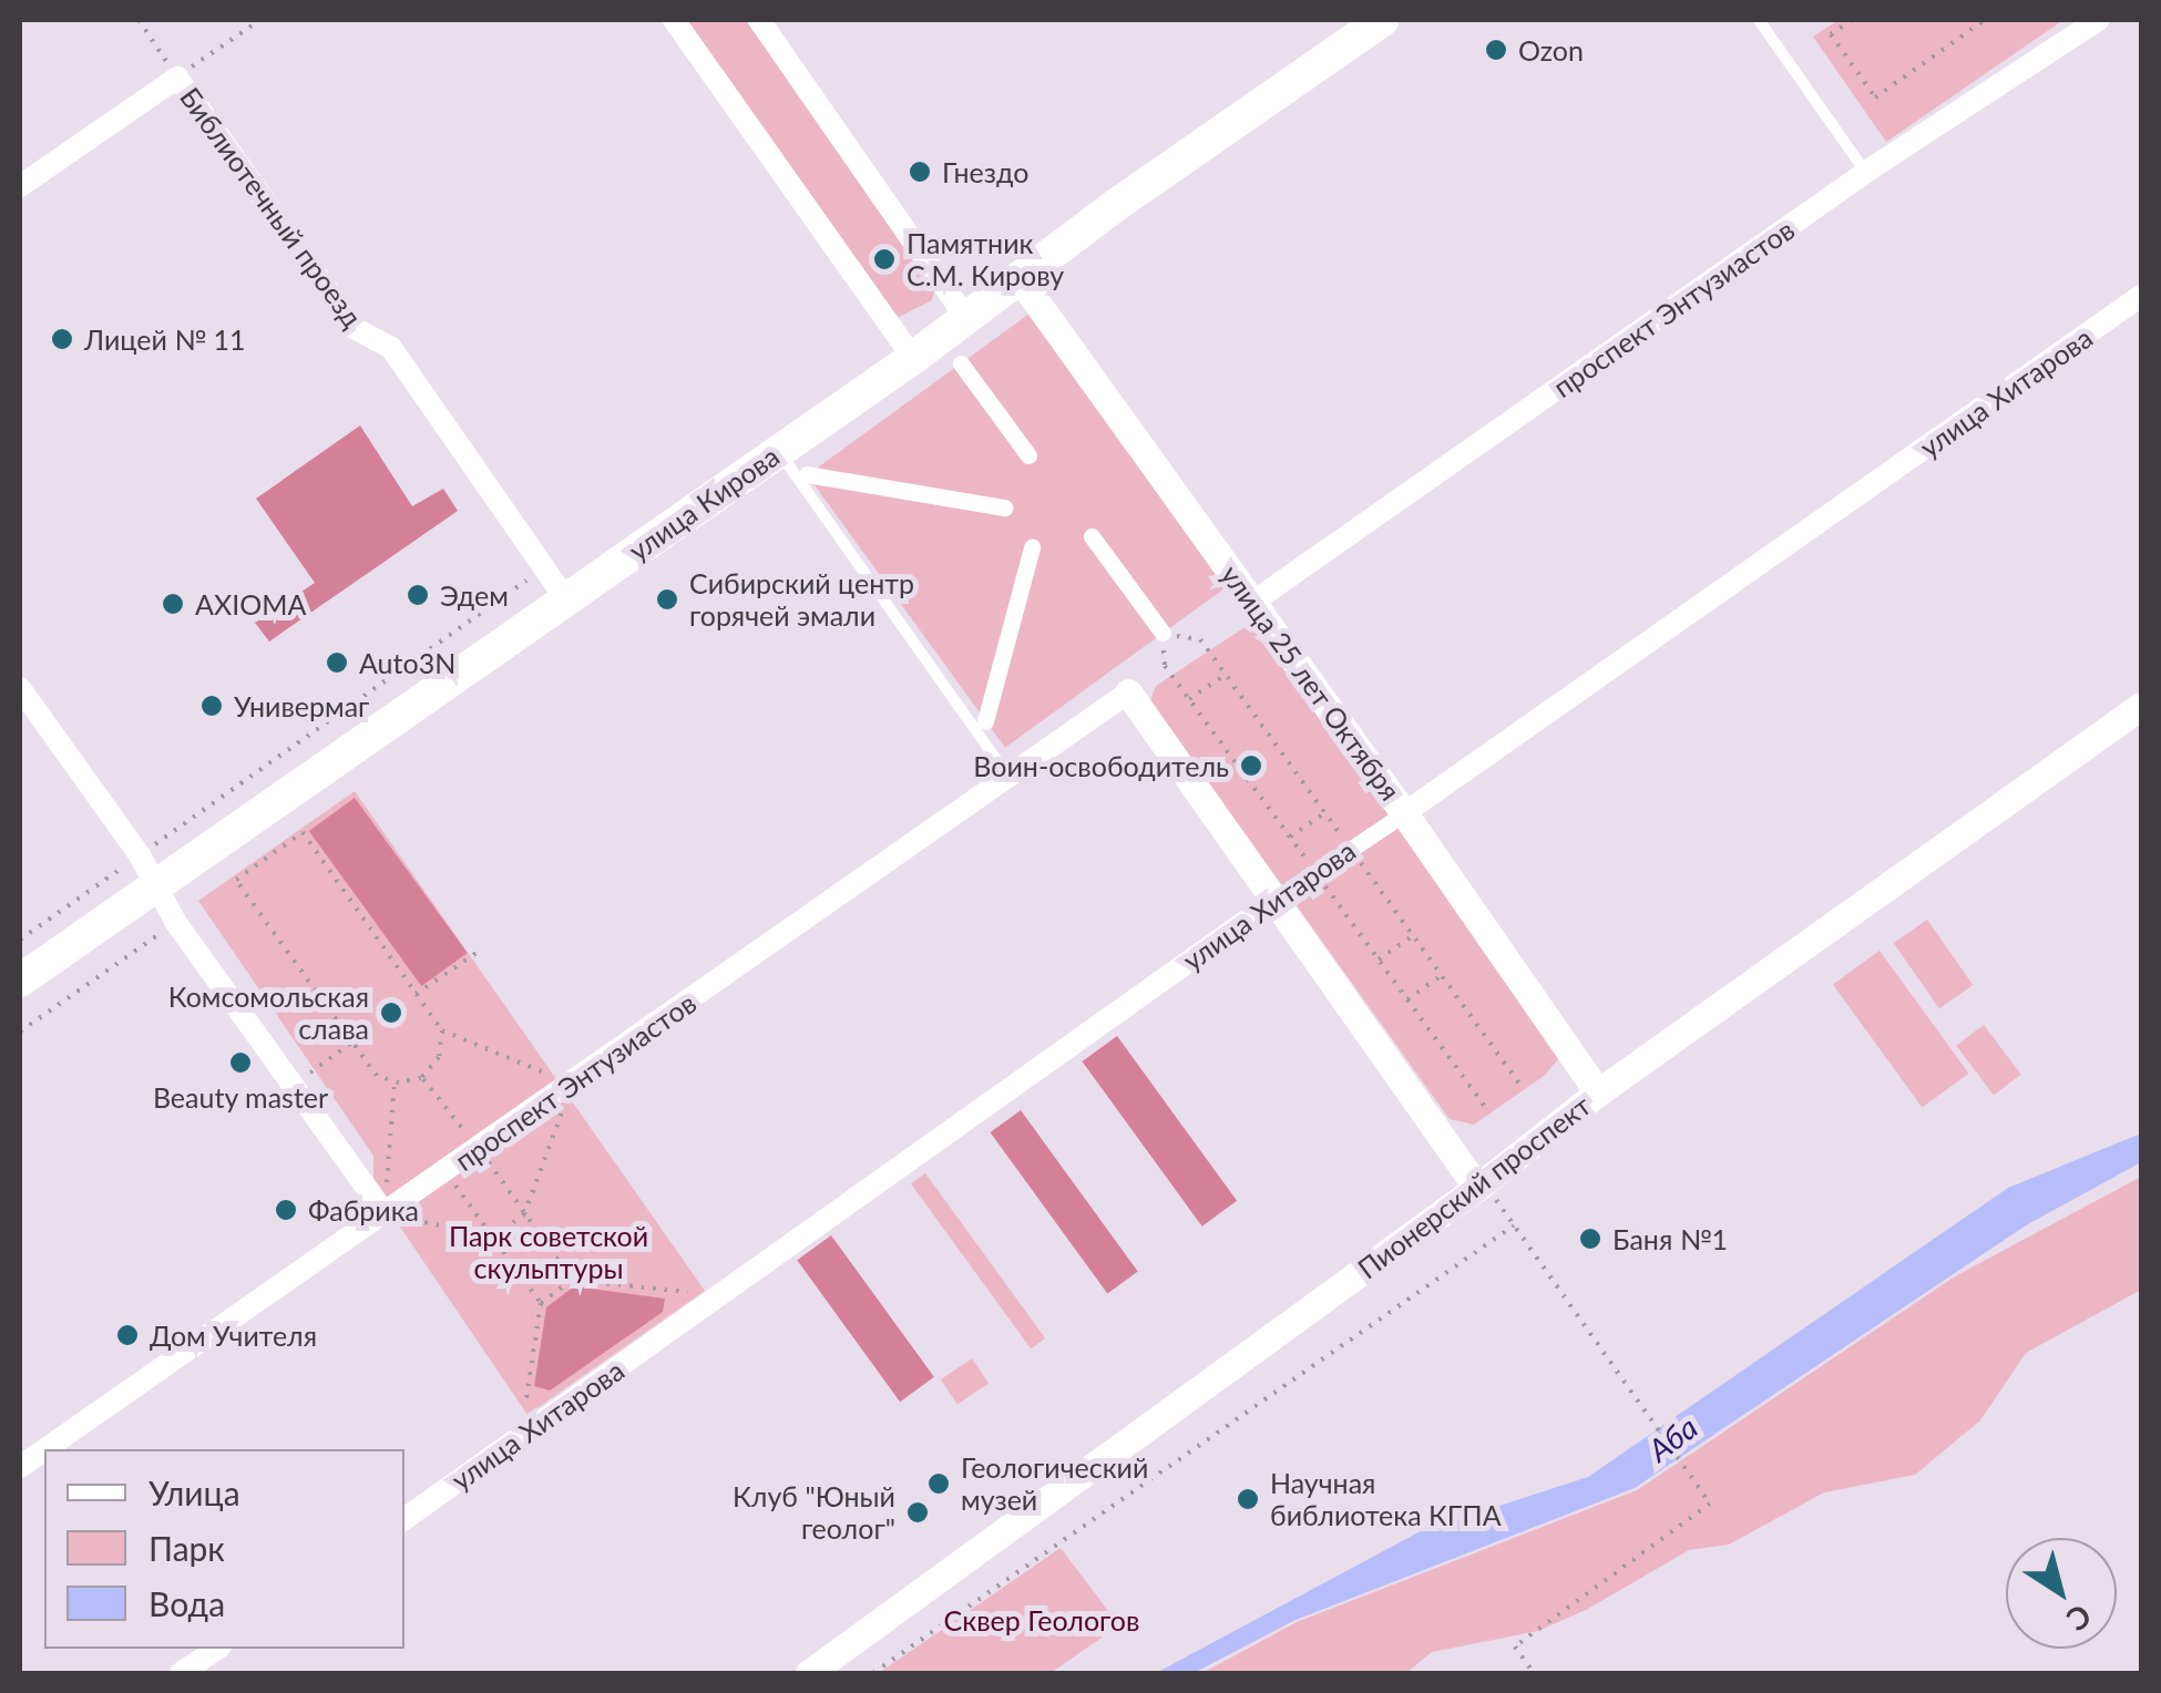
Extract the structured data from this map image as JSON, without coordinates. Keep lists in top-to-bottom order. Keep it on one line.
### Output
{"streets":{"main road":["улица Кирова"],"street":["Библиотечный проезд","проспект Энтузиастов","улица Хитарова","улица 25 лет Октября","Пионерский проспект"]},"crossings":[["Библиотечный проезд","улица Кирова"],["проспект Энтузиастов","улица 25 лет Октября"],["улица Хитарова","улица 25 лет Октября"],["улица Кирова","улица 25 лет Октября"],["улица 25 лет Октября","Пионерский проспект"]],"water":["Аба"],"parks":["Парк советской скульптуры","Сквер Геологов"],"places":["Ozon","Гнездо","Памятник С.М. Кирову","Лицей № 11","Эдем","Сибирский центр горячей эмали","AXIOMA","Auto3N","Универмаг","Воин-освободитель","Комсомольская слава","Beauty master","Фабрика","Баня №1","Дом Учителя","Геологический музей","Научная библиотека КГПА","Клуб \"Юный геолог\""],"legend":["Улица","Парк","Вода"],"north":"bottom right"}
